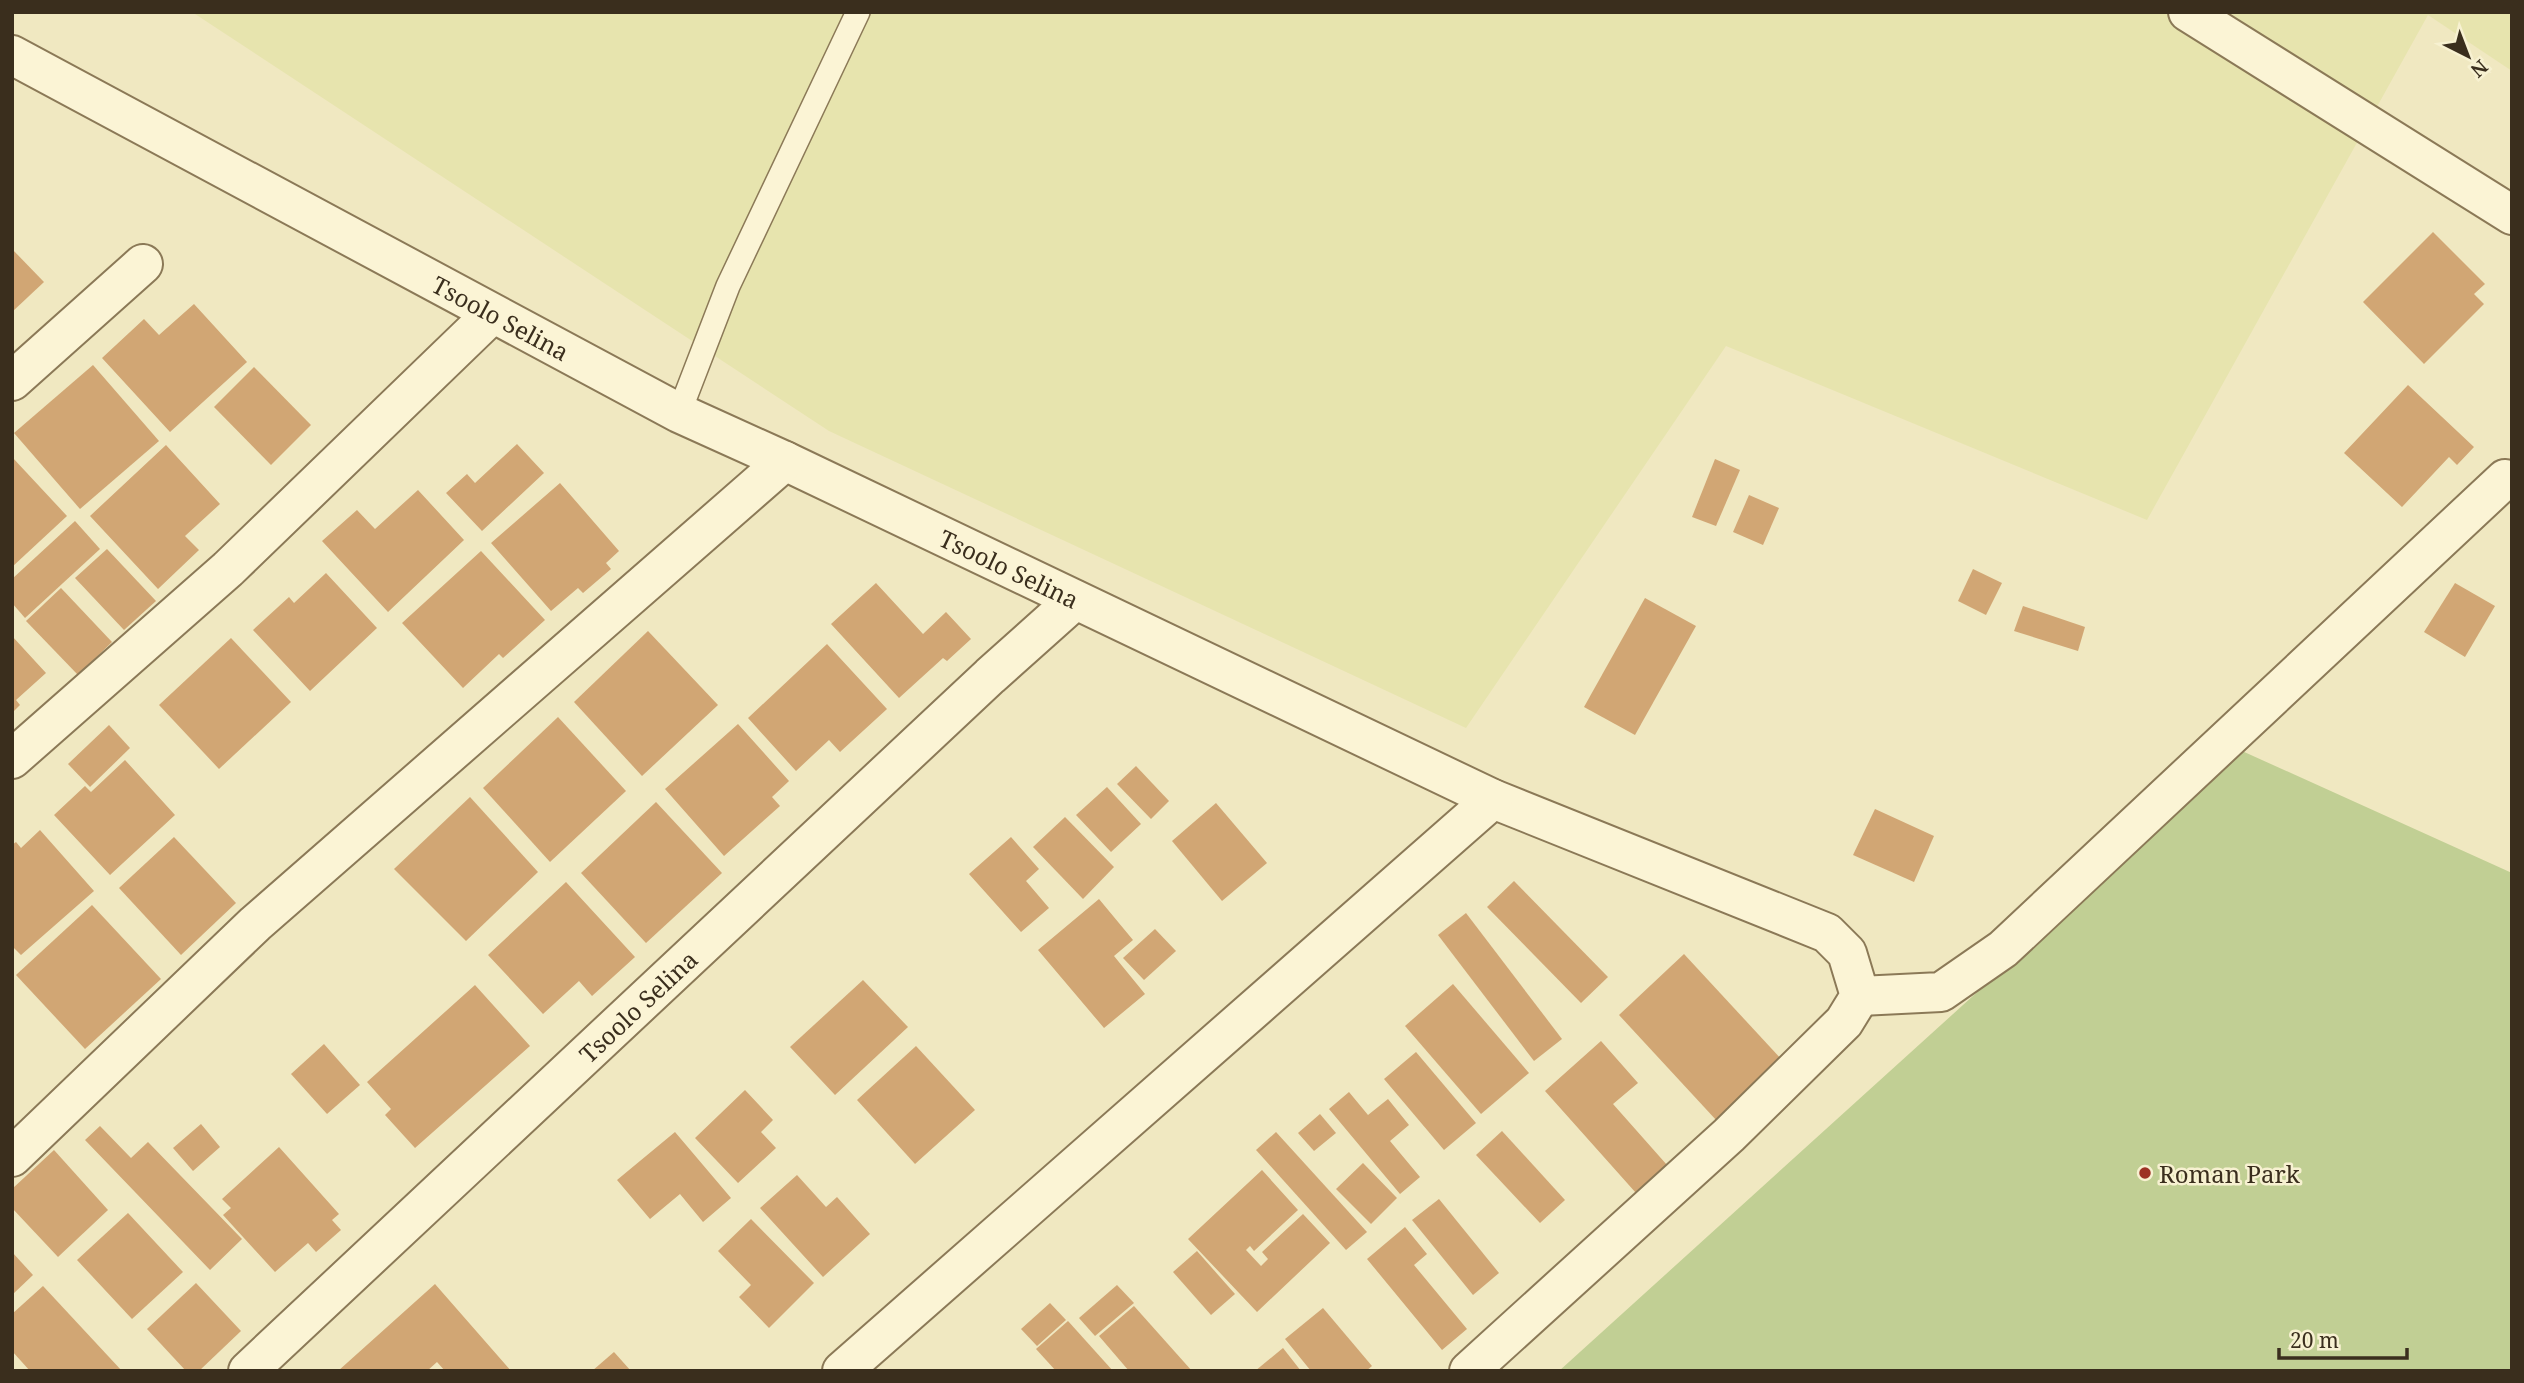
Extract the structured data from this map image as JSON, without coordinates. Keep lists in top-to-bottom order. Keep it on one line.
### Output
{"streets":{"street":["Tsoolo Selina"]},"places":["Roman Park"],"scale_bar":"20 m","north":"bottom right"}
